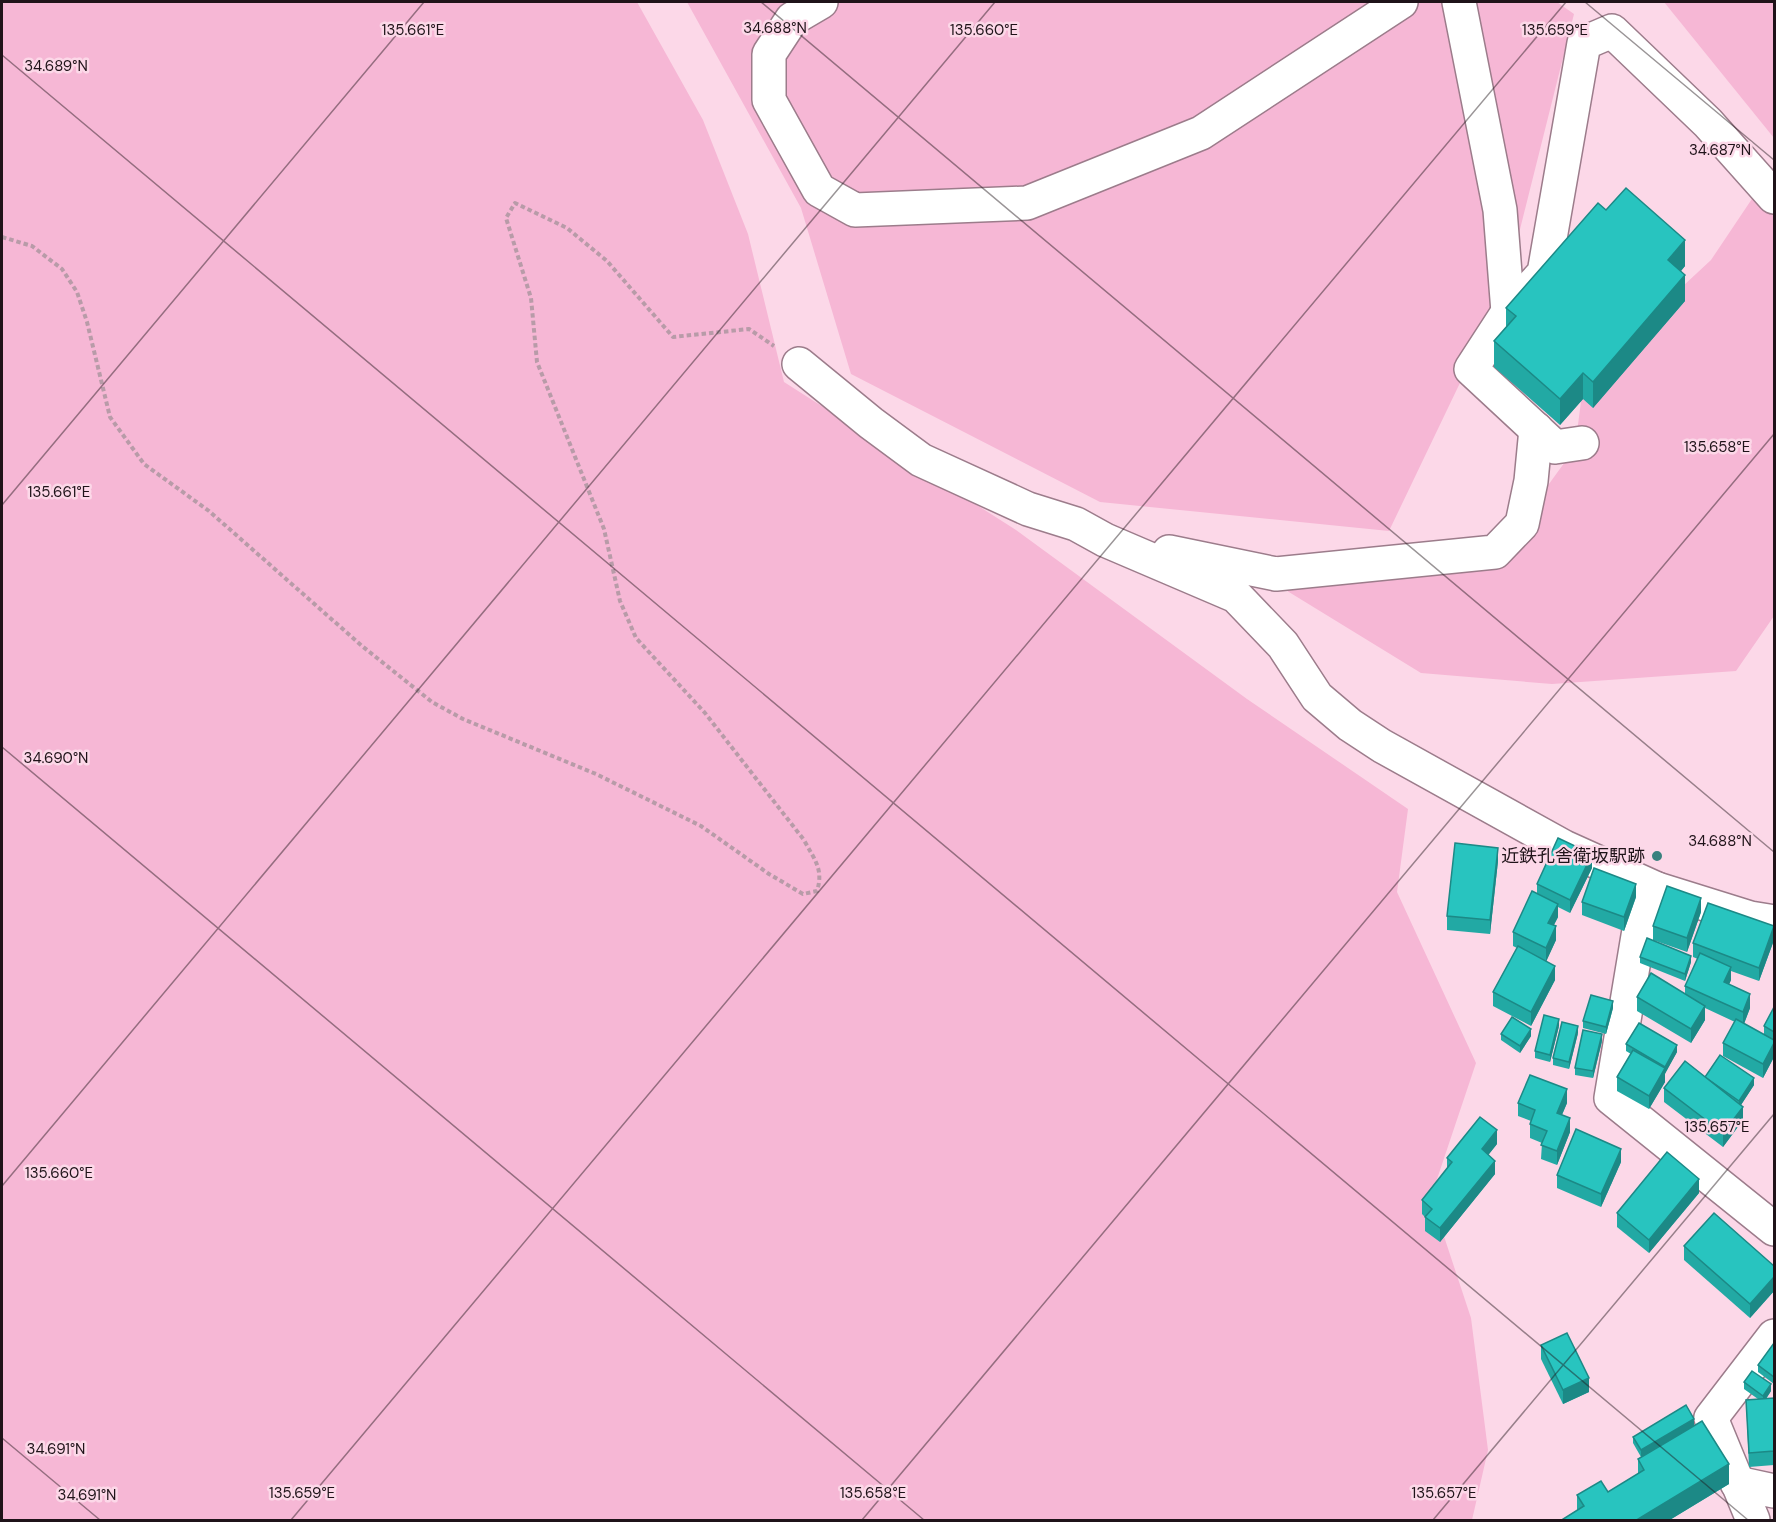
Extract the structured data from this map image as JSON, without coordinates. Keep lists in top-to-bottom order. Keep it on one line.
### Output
{"places":["近鉄孔舎衛坂駅跡"],"coordinates":["34.688°N","135.661°E","135.660°E","135.659°E","34.689°N","34.687°N","135.658°E","34.690°N","135.657°E","34.691°N"]}
